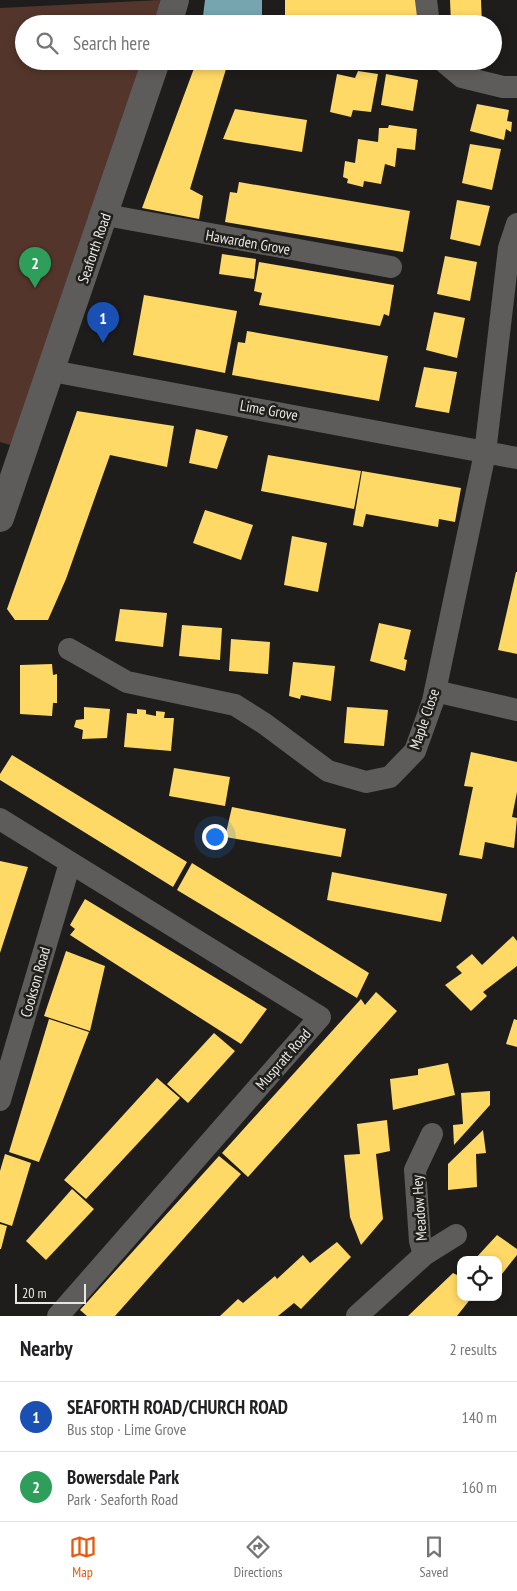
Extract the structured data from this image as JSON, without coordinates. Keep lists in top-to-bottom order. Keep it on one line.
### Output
{"streets":{"street":["Hawarden Grove","Seaforth Road","Lime Grove","Maple Close","Cookson Road","Muspratt Road","Meadow Hey"]},"crossings":[["Hawarden Grove","Seaforth Road"],["Seaforth Road","Lime Grove"],["Lime Grove","Maple Close"],["Cookson Road","Muspratt Road"]],"scale_bar":"20 m","page":{"search":"Search here","pins":["2","1"],"scale":"20 m","heading":["Nearby","2 results"],"list":[{"mark":"1","name":"SEAFORTH ROAD/CHURCH ROAD","note":"Bus stop · Lime Grove","value":"140 m"},{"mark":"2","name":"Bowersdale Park","note":"Park · Seaforth Road","value":"160 m"}],"nav":["Map","Directions","Saved"]}}
